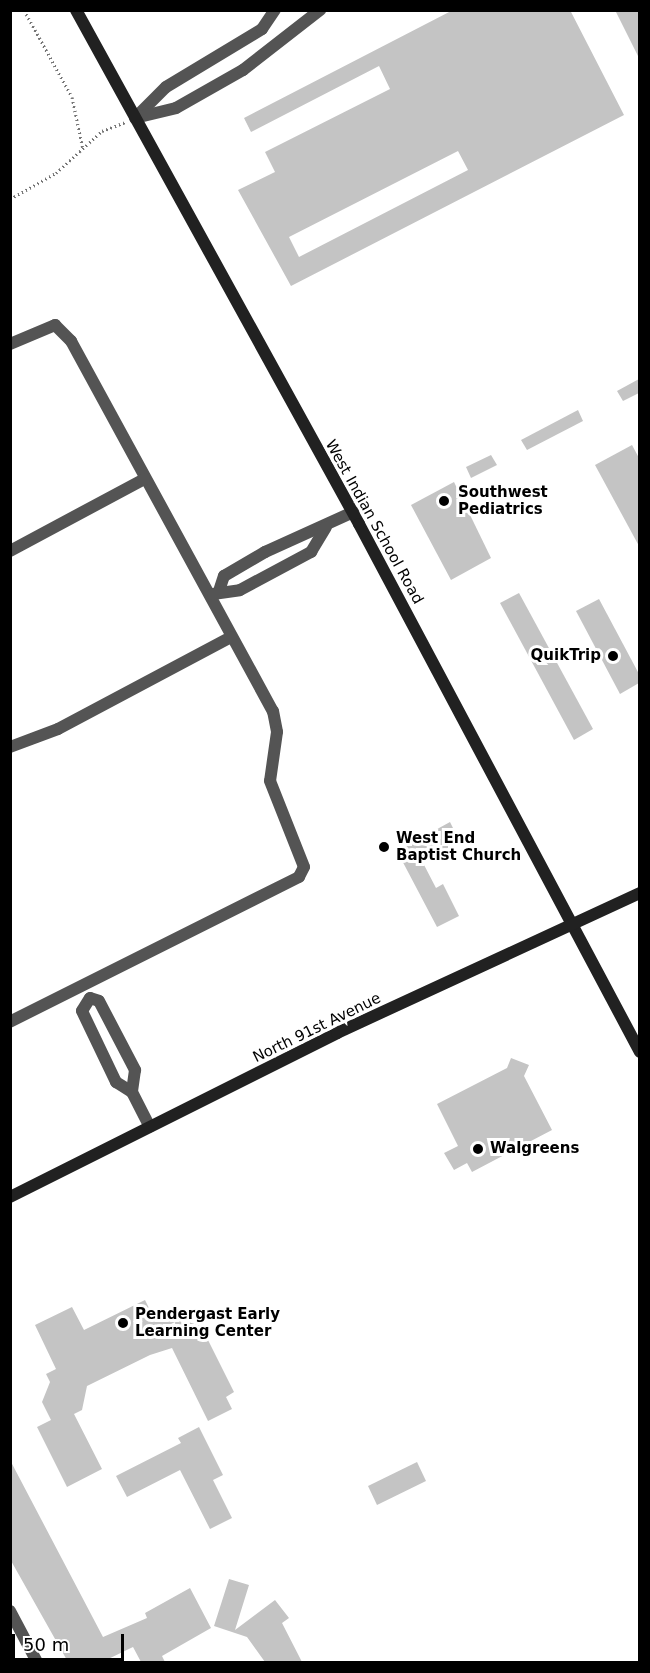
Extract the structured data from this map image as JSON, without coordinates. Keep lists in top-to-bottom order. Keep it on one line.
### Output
{"streets":{"main road":["West Indian School Road","North 91st Avenue"]},"crossings":[["West Indian School Road","North 91st Avenue"]],"places":["Southwest Pediatrics","QuikTrip","West End Baptist Church","Walgreens","Pendergast Early Learning Center"],"scale_bar":"50 m"}
